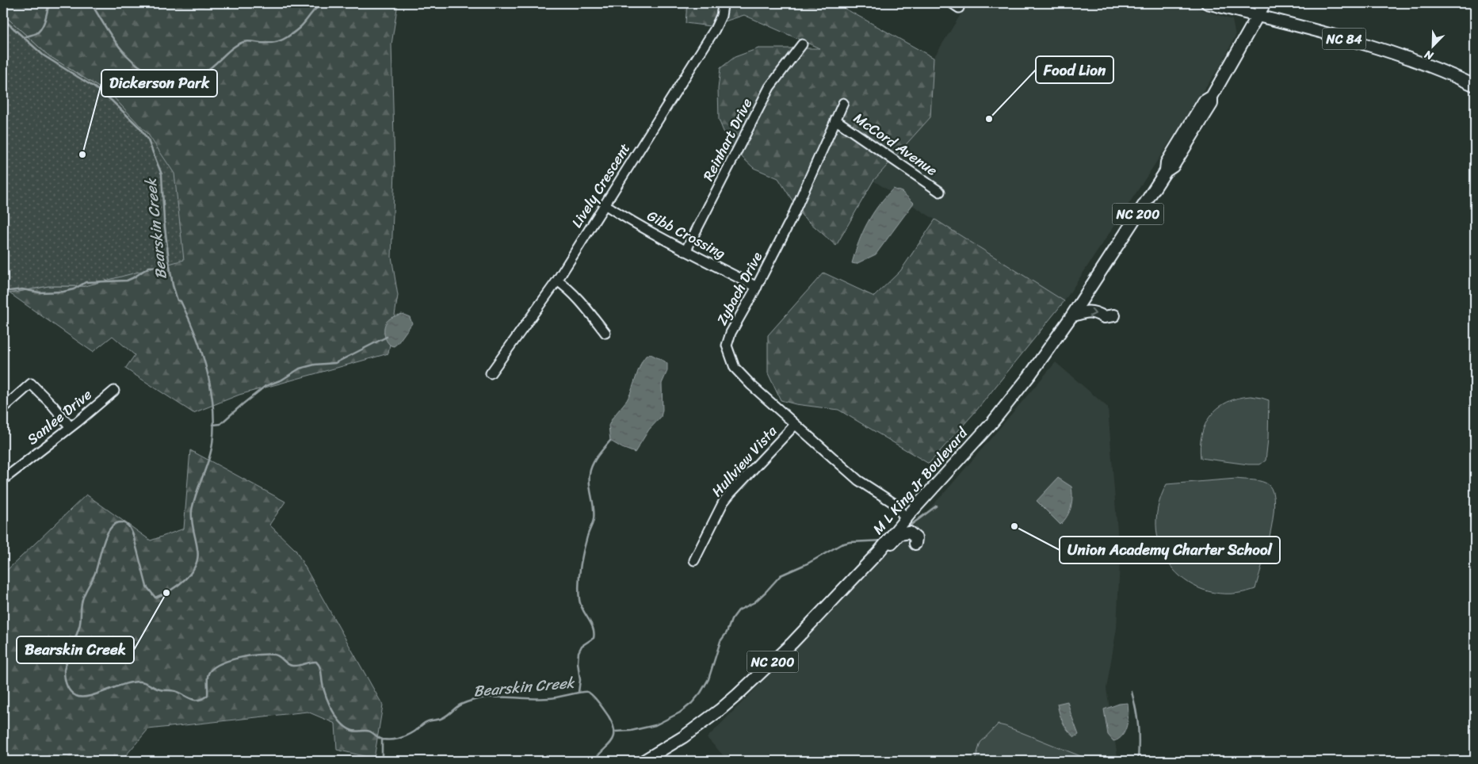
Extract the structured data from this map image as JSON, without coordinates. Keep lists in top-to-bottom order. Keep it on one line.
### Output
{"streets":{"main road":["NC 84","NC 200","M L King Jr Boulevard"],"street":["Reinhart Drive","McCord Avenue","Lively Crescent","Gibb Crossing","Zybach Drive","Sanlee Drive","Hullview Vista"]},"crossings":[["NC 84","M L King Jr Boulevard"],["Reinhart Drive","Gibb Crossing"],["McCord Avenue","Zybach Drive"],["Lively Crescent","Gibb Crossing"],["Gibb Crossing","Zybach Drive"],["Zybach Drive","Hullview Vista"],["Zybach Drive","M L King Jr Boulevard"]],"water":["Bearskin Creek"],"places":["Food Lion","Dickerson Park","Union Academy Charter School","Bearskin Creek"],"north":"bottom left"}
